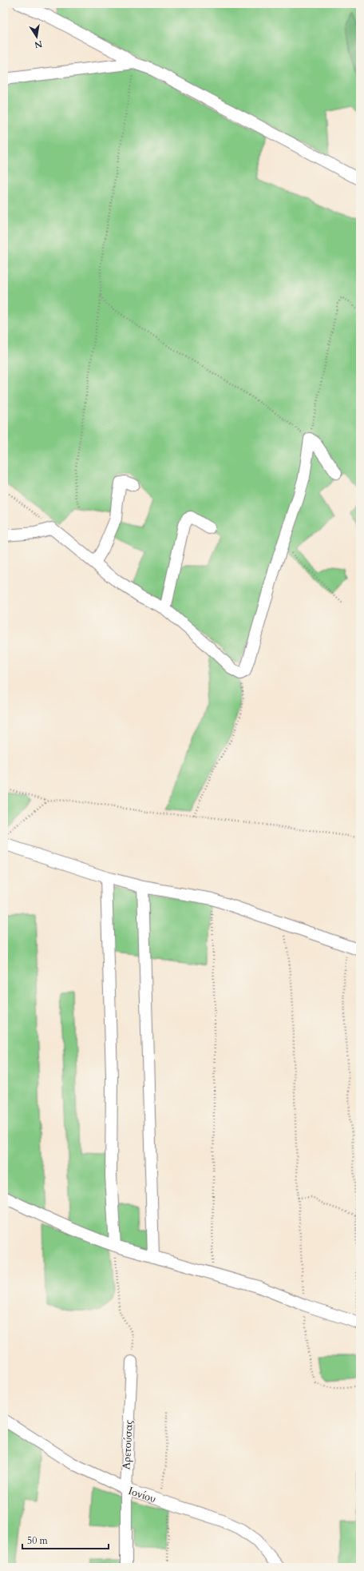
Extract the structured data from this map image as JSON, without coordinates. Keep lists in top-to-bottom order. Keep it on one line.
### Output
{"streets":{"street":["Αρετούσας","Ιονίου"]},"crossings":[["Αρετούσας","Ιονίου"]],"scale_bar":"50 m","north":"bottom"}
